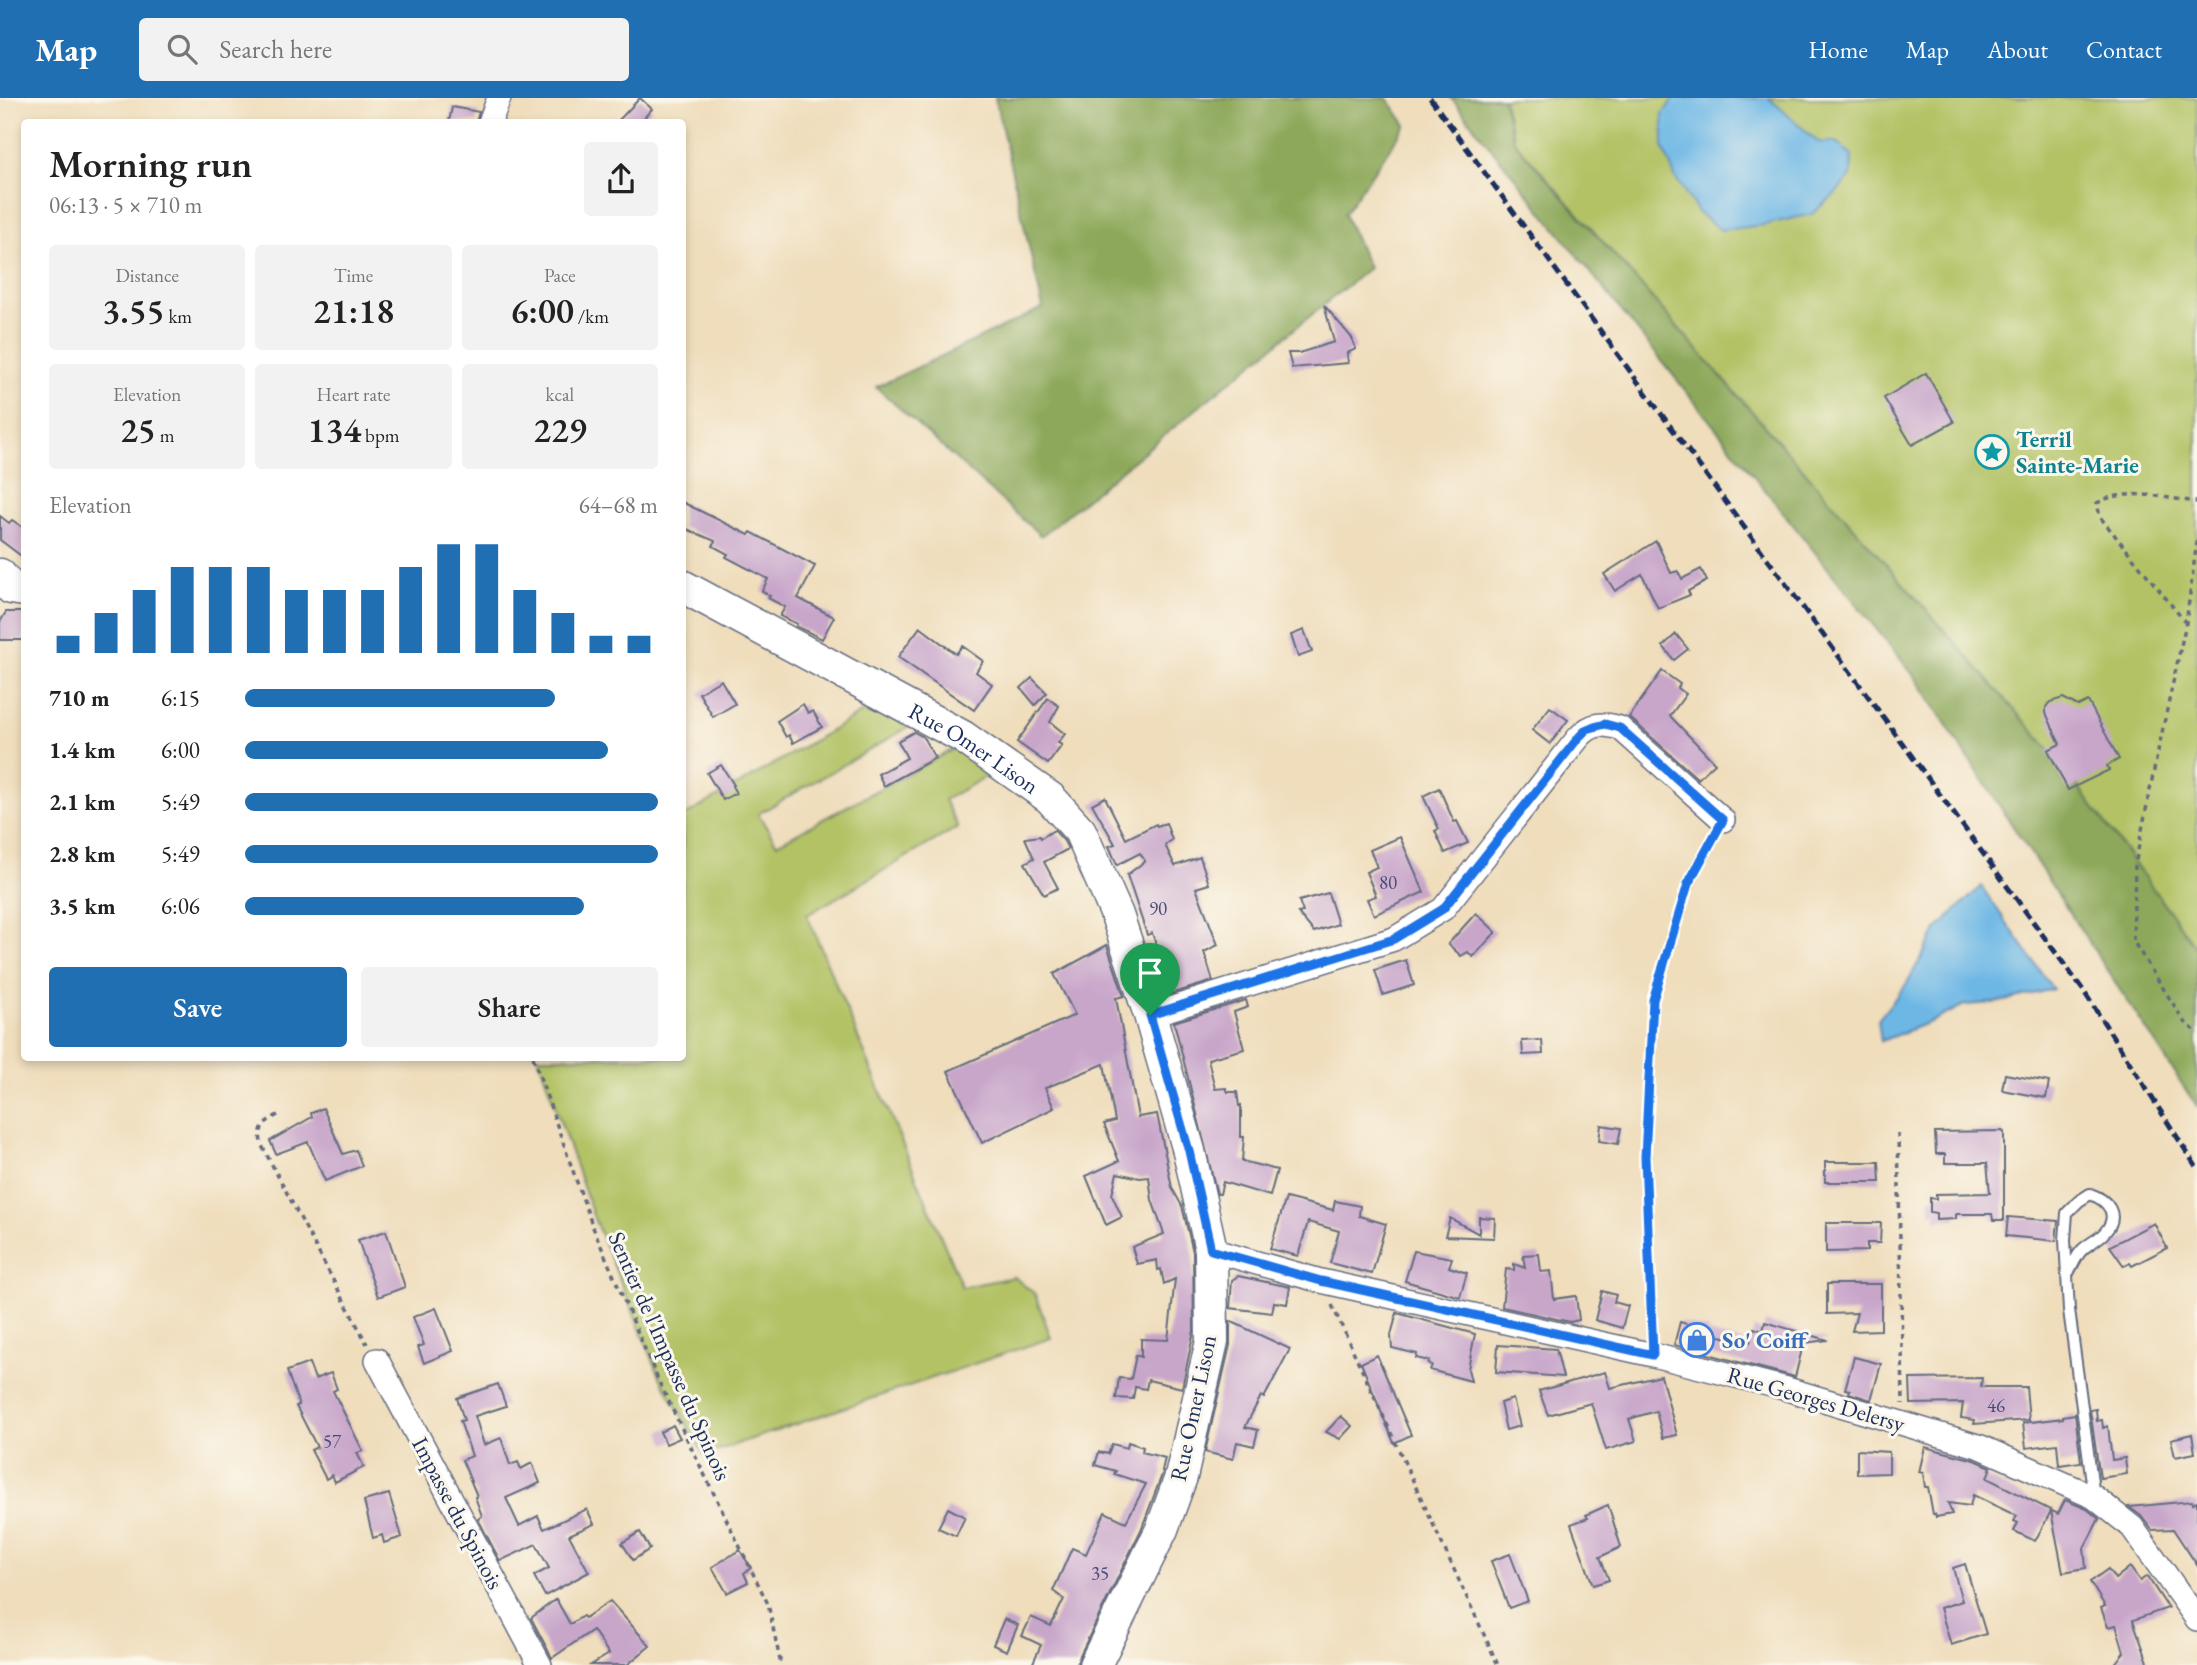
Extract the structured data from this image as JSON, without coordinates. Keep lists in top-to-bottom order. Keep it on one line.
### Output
{"streets":{"street":["Rue Omer Lison","Rue Georges Delersy","Impasse du Spinois"],"path":["Sentier de l'Impasse du Spinois"]},"crossings":[["Rue Omer Lison","Rue Georges Delersy"]],"places":{"place":["Terril Sainte-Marie"],"shop":["So' Coiff"]},"house_numbers":["80","90","46","57","35"],"page":{"header":"Map","search":"Search here","nav":["Home","Map","About","Contact"],"heading":["Morning run","06:13 · 5 × 710 m"],"stats":[["Distance","3.55 km"],["Time","21:18"],["Pace","6:00 /km"],["Elevation","25 m"],["Heart rate","134 bpm"],["kcal","229"]],"chart":["Elevation","64–68 m"],"list":[{"name":"710 m","note":"6:15"},{"name":"1.4 km","note":"6:00"},{"name":"2.1 km","note":"5:49"},{"name":"2.8 km","note":"5:49"},{"name":"3.5 km","note":"6:06"}],"buttons":["Save","Share"]}}
